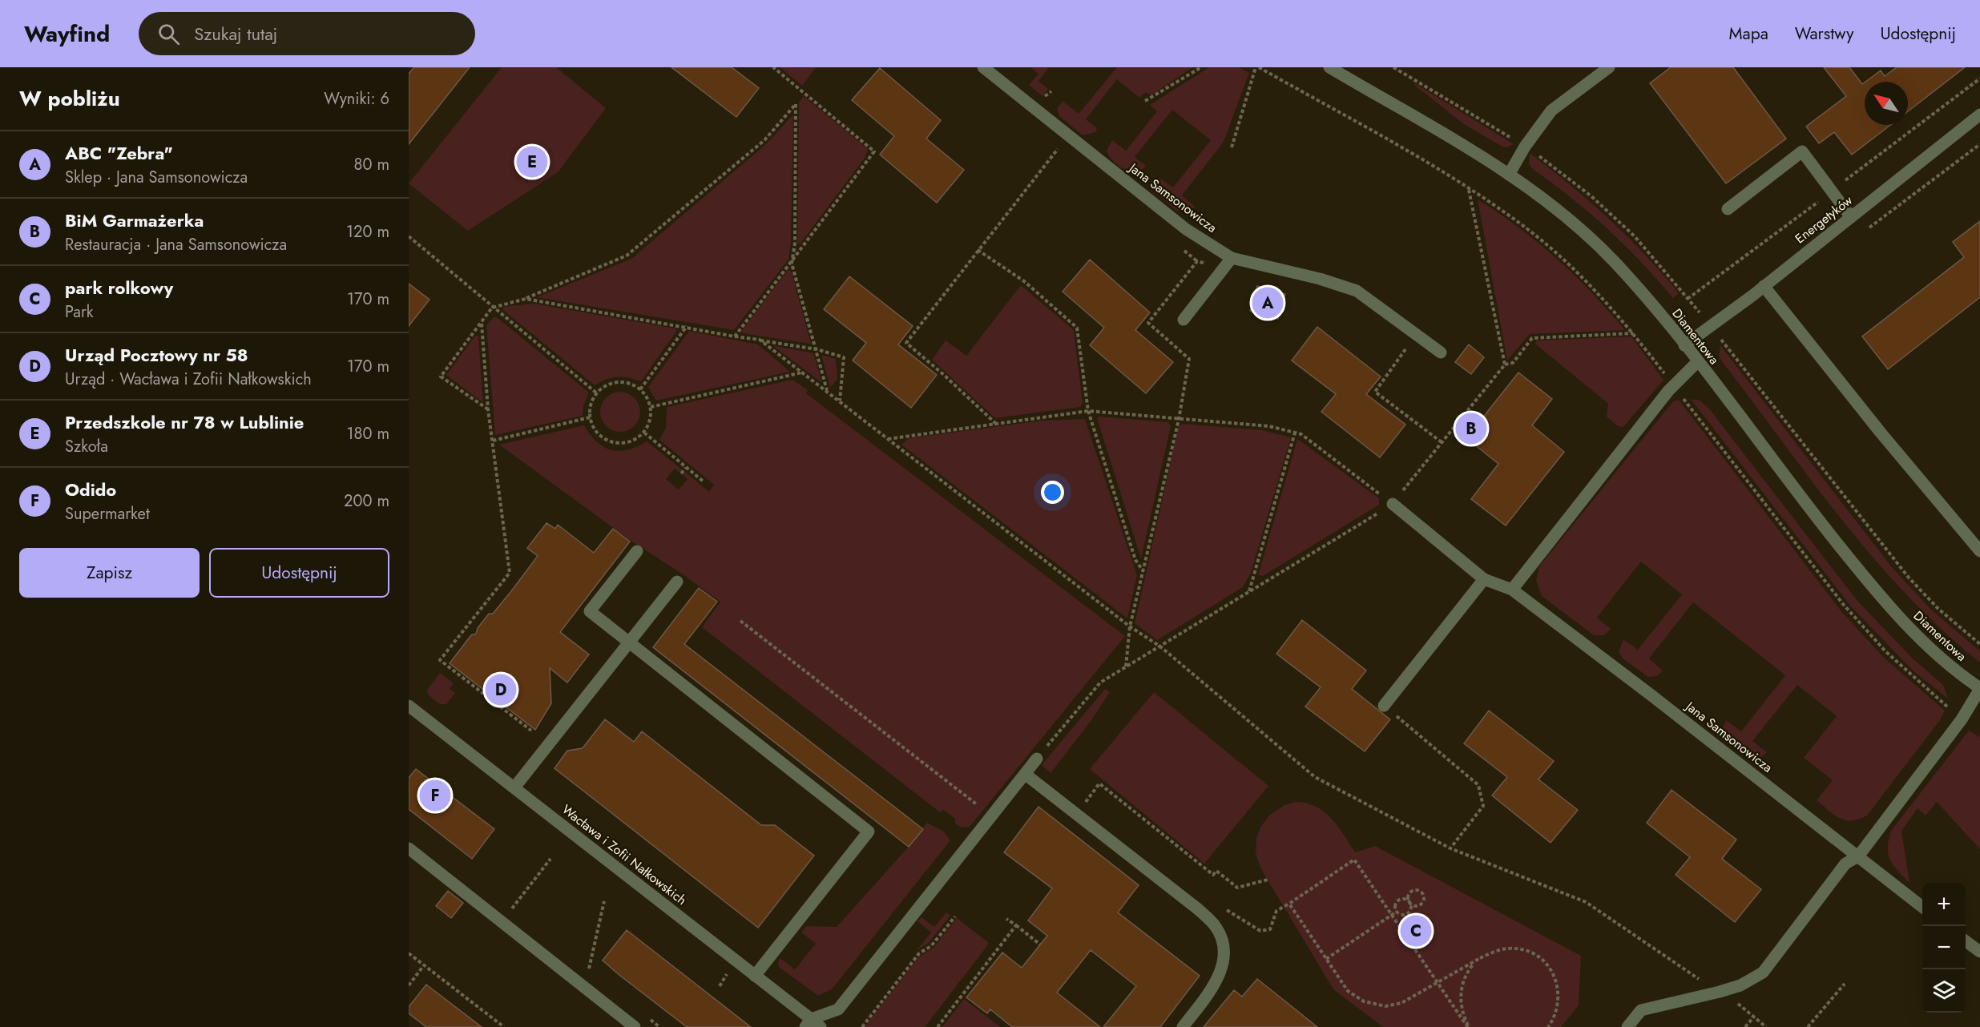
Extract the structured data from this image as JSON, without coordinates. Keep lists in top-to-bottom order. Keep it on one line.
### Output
{"streets":{"street":["Jana Samsonowicza","Energetyków","Diamentowa","Wacława i Zofii Nałkowskich"]},"crossings":[["Energetyków","Diamentowa"]],"north":"top left","page":{"header":"Wayfind","search":"Szukaj tutaj","nav":["Mapa","Warstwy","Udostępnij"],"heading":["W pobliżu","Wyniki: 6"],"list":[{"mark":"A","name":"ABC \"Zebra\"","note":"Sklep · Jana Samsonowicza","value":"80 m"},{"mark":"B","name":"BiM Garmażerka","note":"Restauracja · Jana Samsonowicza","value":"120 m"},{"mark":"C","name":"park rolkowy","note":"Park","value":"170 m"},{"mark":"D","name":"Urząd Pocztowy nr 58","note":"Urząd · Wacława i Zofii Nałkowskich","value":"170 m"},{"mark":"E","name":"Przedszkole nr 78 w Lublinie","note":"Szkoła","value":"180 m"},{"mark":"F","name":"Odido","note":"Supermarket","value":"200 m"}],"pins":["E","A","B","D","F","C"],"buttons":["Zapisz","Udostępnij"],"map_buttons":["+","−"]}}
